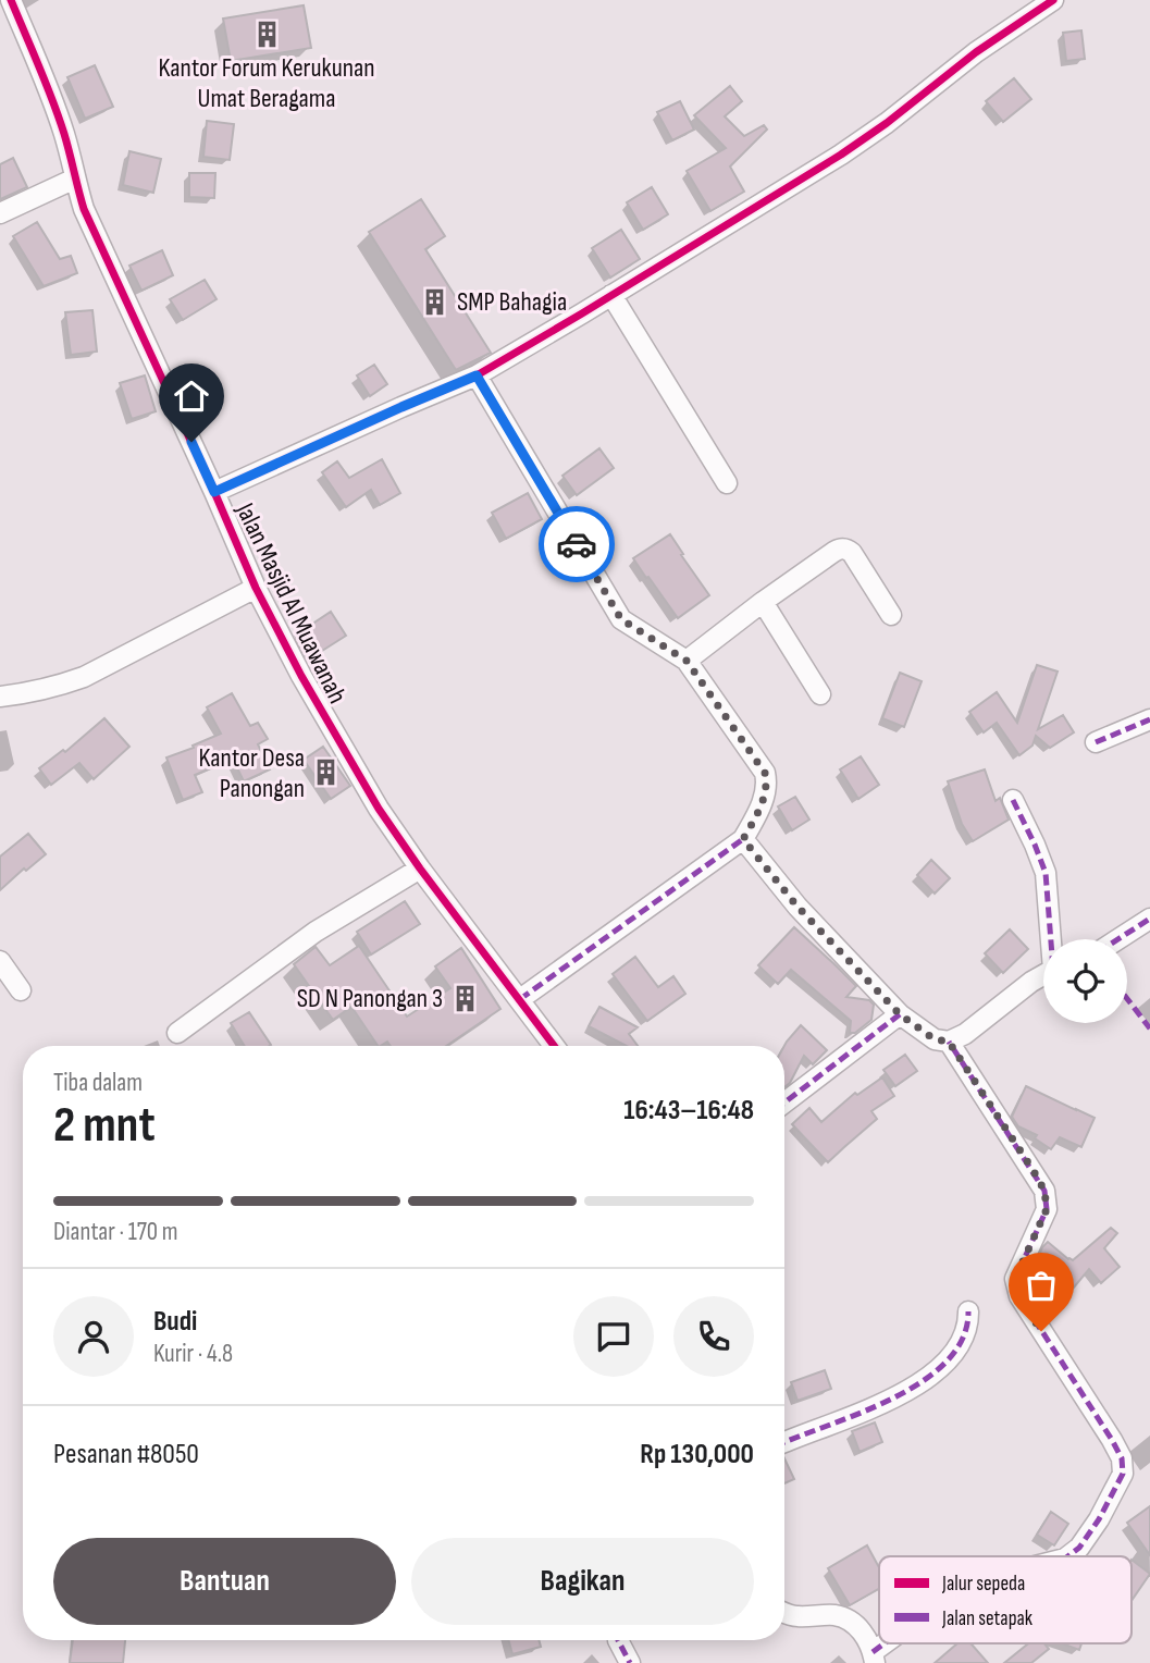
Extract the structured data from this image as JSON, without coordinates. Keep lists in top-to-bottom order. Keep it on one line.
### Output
{"streets":{"street":["Jalan Masjid Al Muawanah"]},"places":{"building":["Kantor Forum Kerukunan Umat Beragama","SMP Bahagia","Kantor Desa Panongan","SD N Panongan 3"]},"legend":["Jalur sepeda","Jalan setapak"],"page":{"heading":["2 mnt","Tiba dalam","16:43–16:48"],"panel":["Budi","Kurir · 4.8","Pesanan #8050","Rp 130,000"],"bar":"Diantar · 170 m","buttons":["Bantuan","Bagikan"]}}
